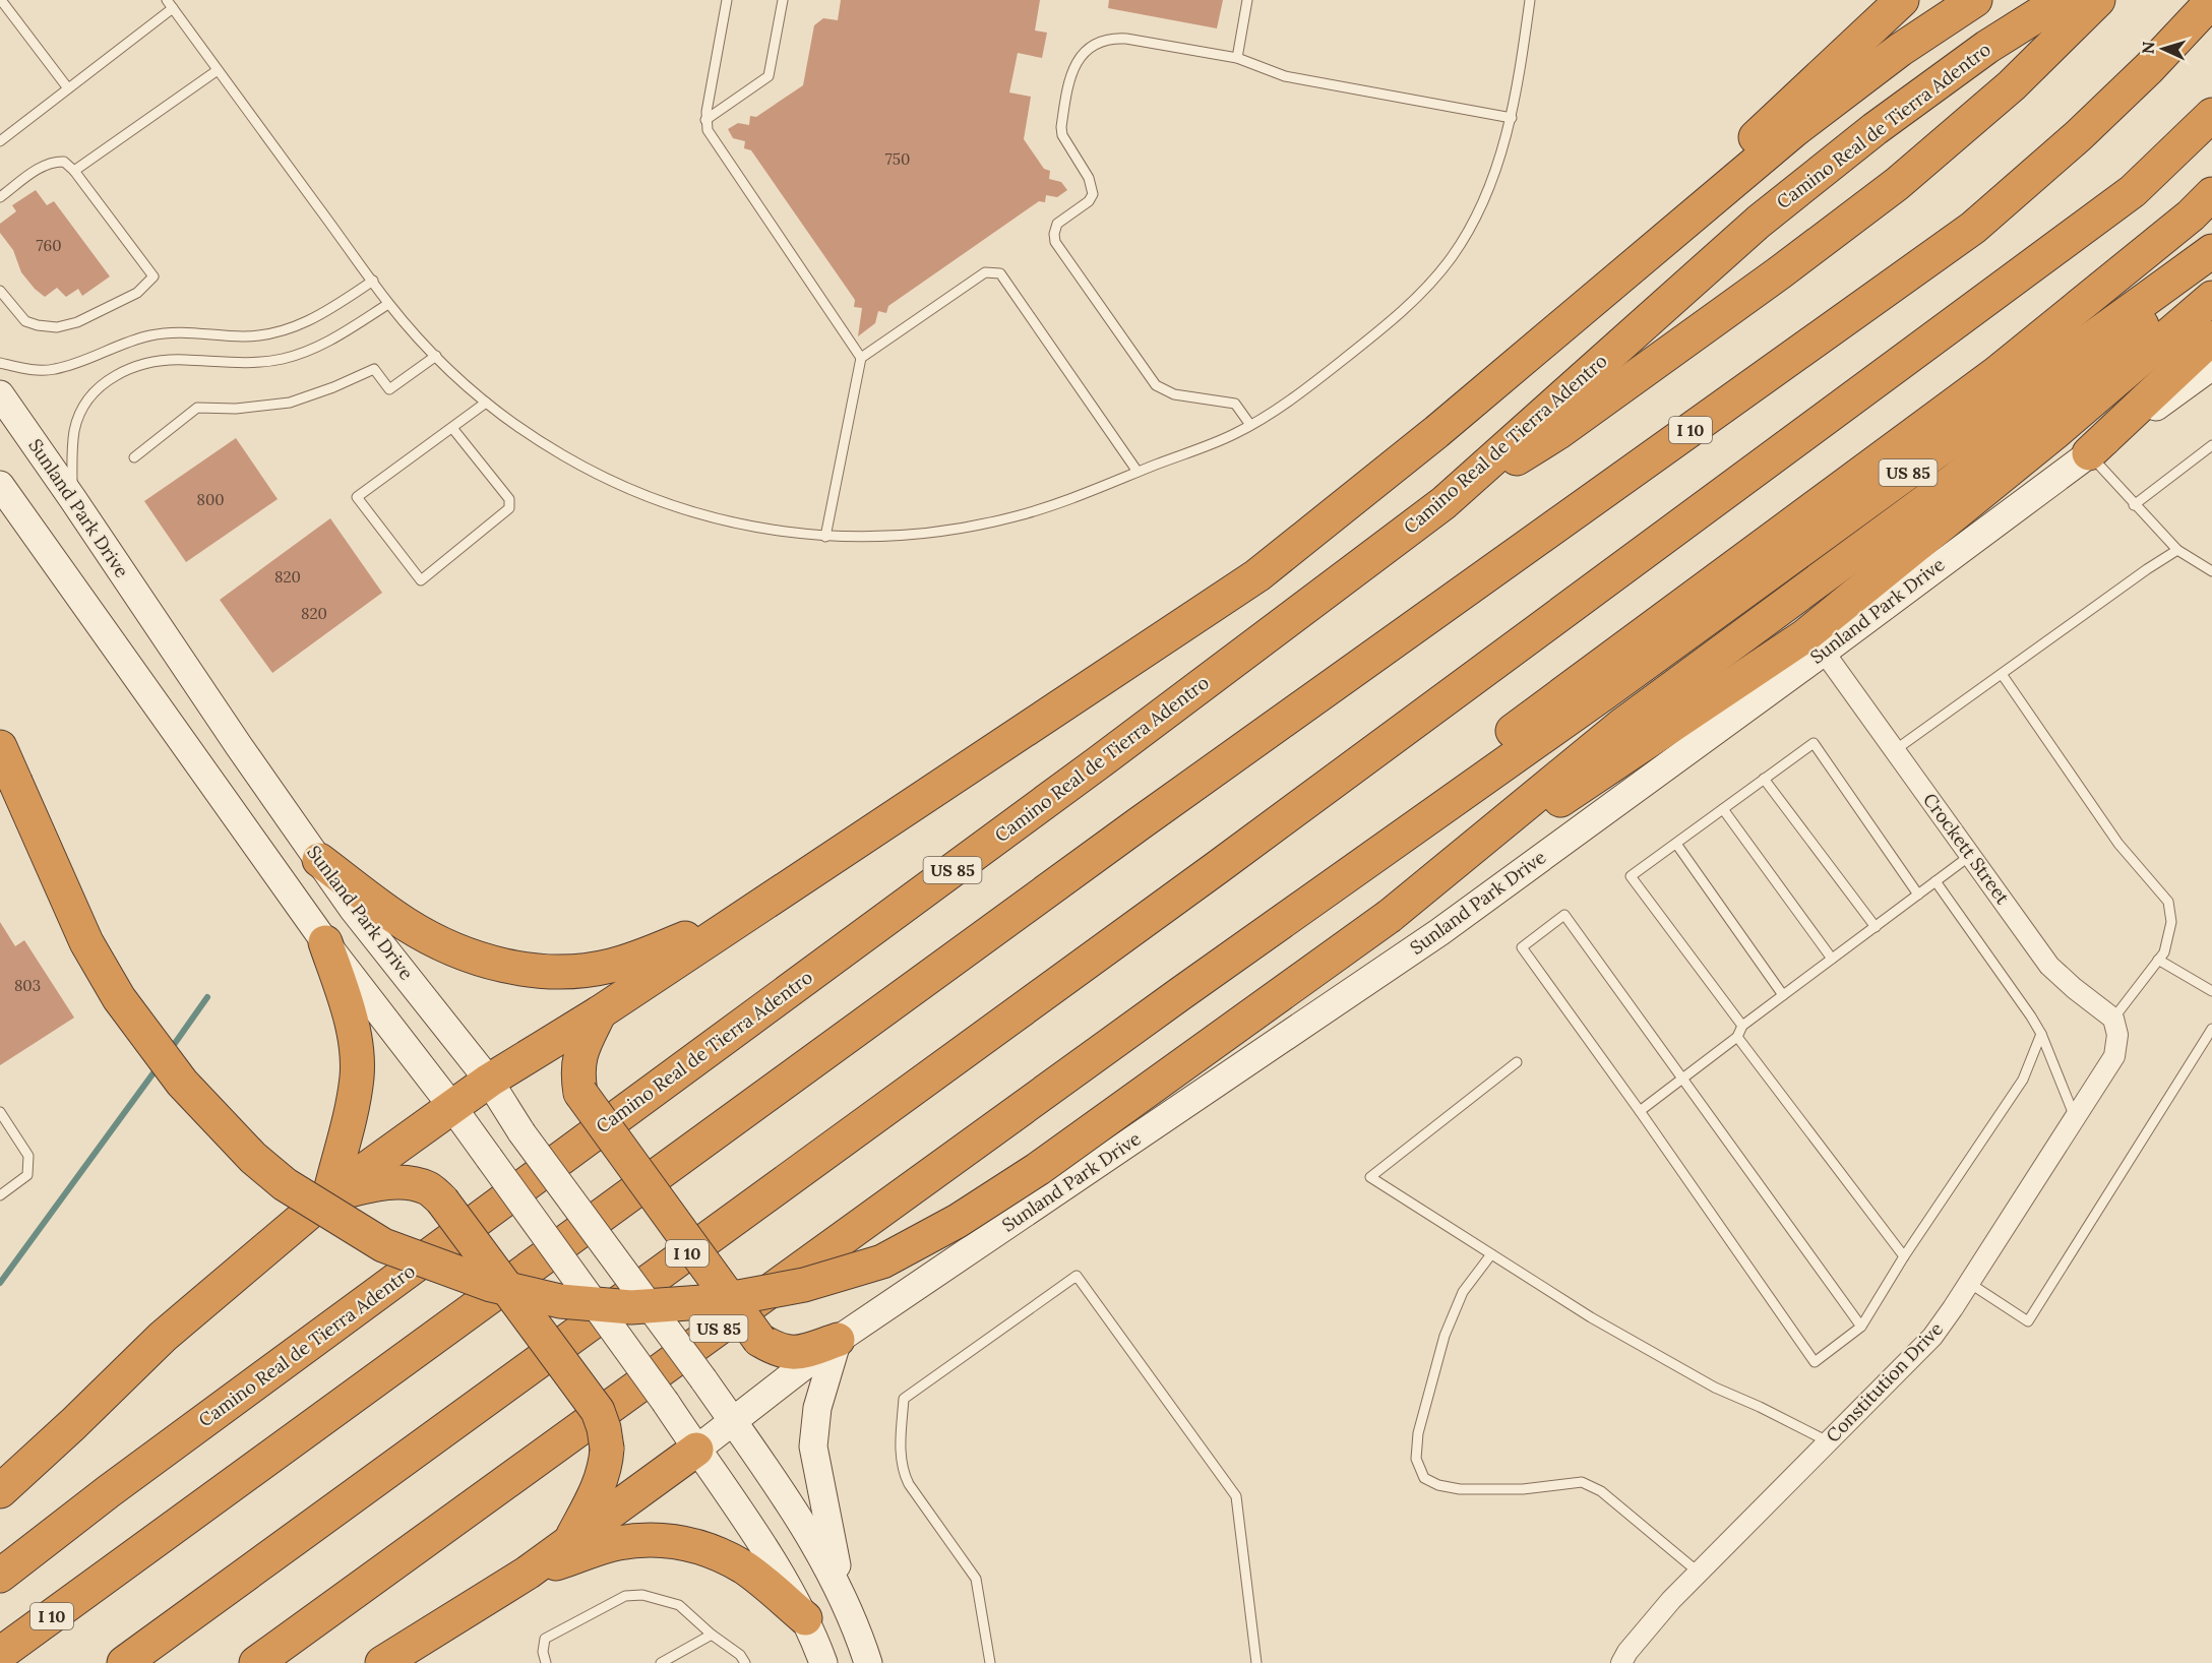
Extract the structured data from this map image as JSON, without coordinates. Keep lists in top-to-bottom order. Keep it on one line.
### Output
{"streets":{"highway":["Camino Real de Tierra Adentro","I 10","US 85"],"main road":["Sunland Park Drive"],"street":["Crockett Street","Constitution Drive"]},"crossings":[["Sunland Park Drive","Crockett Street"],["Crockett Street","Constitution Drive"]],"house_numbers":["750","760","800","820","820","803"],"north":"left"}
